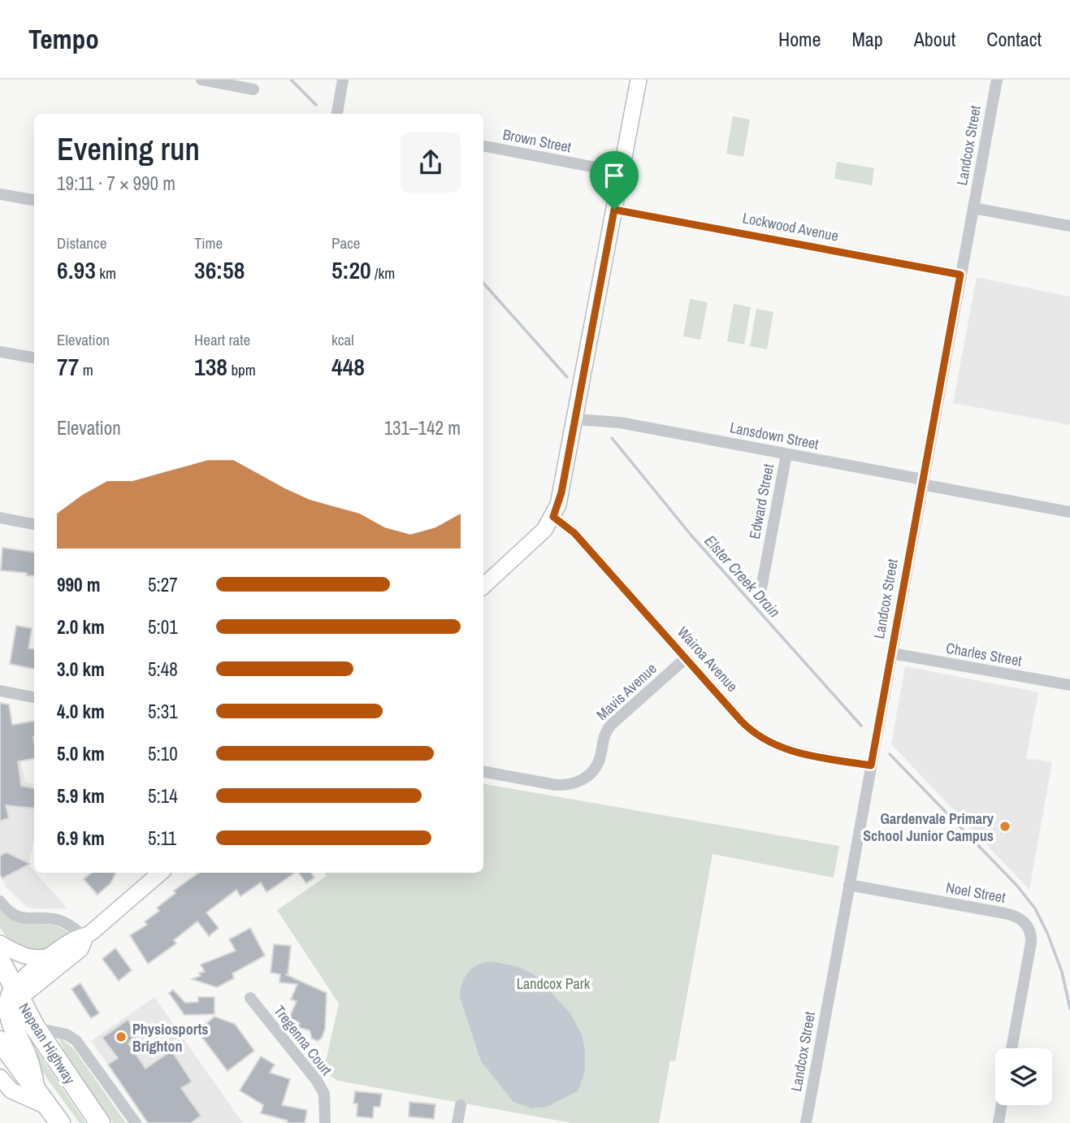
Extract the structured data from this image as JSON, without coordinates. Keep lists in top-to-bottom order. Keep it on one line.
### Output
{"streets":{"highway":["Nepean Highway"],"street":["Brown Street","Landcox Street","Lockwood Avenue","Lansdown Street","Edward Street","Charles Street","Wairoa Avenue","Mavis Avenue","Noel Street","Tregenna Court"]},"crossings":[["Landcox Street","Lockwood Avenue"],["Landcox Street","Lansdown Street"],["Landcox Street","Charles Street"],["Landcox Street","Wairoa Avenue"],["Landcox Street","Noel Street"],["Lansdown Street","Edward Street"],["Wairoa Avenue","Mavis Avenue"]],"water":["Elster Creek Drain"],"parks":["Landcox Park"],"places":["Gardenvale Primary School Junior Campus","Physiosports Brighton"],"page":{"header":"Tempo","nav":["Home","Map","About","Contact"],"heading":["Evening run","19:11 · 7 × 990 m"],"stats":[["Distance","6.93 km"],["Time","36:58"],["Pace","5:20 /km"],["Elevation","77 m"],["Heart rate","138 bpm"],["kcal","448"]],"chart":["Elevation","131–142 m"],"list":[{"name":"990 m","note":"5:27"},{"name":"2.0 km","note":"5:01"},{"name":"3.0 km","note":"5:48"},{"name":"4.0 km","note":"5:31"},{"name":"5.0 km","note":"5:10"},{"name":"5.9 km","note":"5:14"},{"name":"6.9 km","note":"5:11"}]}}
